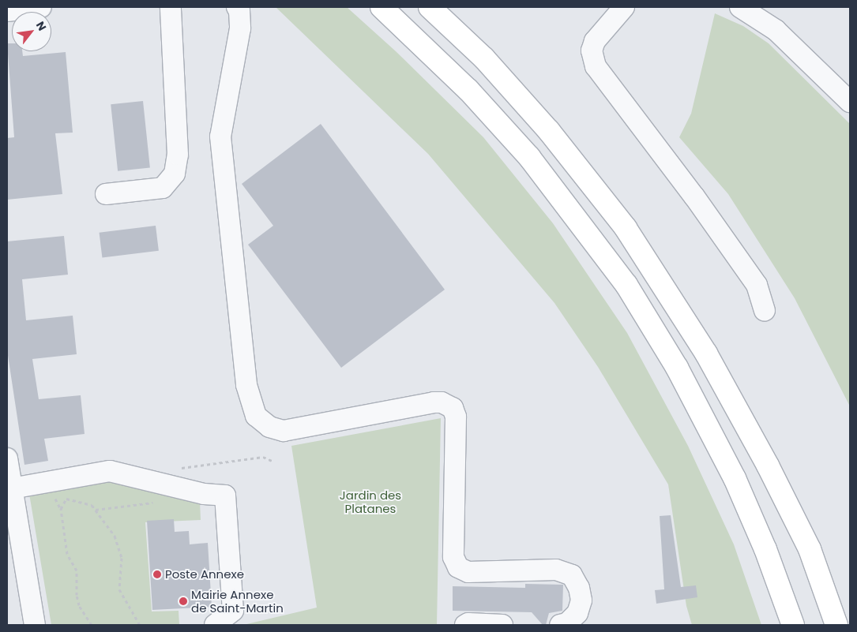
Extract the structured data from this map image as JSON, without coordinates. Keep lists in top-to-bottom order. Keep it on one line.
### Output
{"parks":["Jardin des Platanes"],"places":["Poste Annexe","Mairie Annexe de Saint-Martin"],"north":"top right"}
